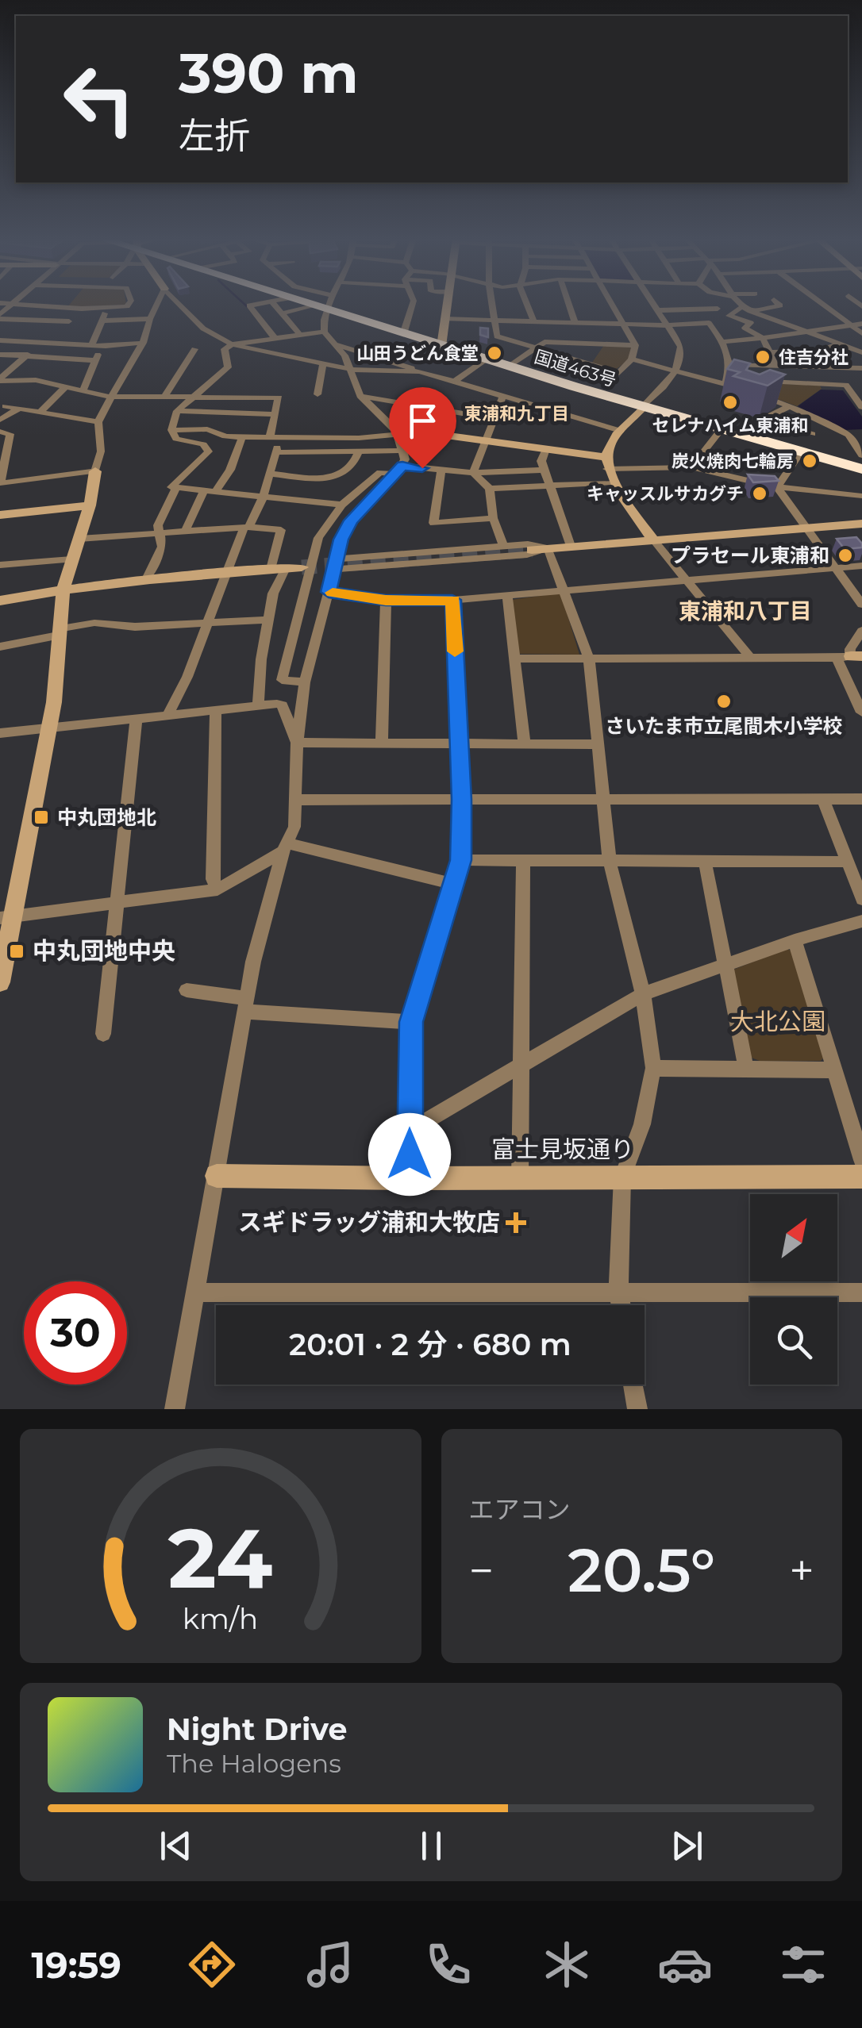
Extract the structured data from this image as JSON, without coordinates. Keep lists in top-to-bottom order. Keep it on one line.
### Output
{"streets":{"highway":["国道463号"],"street":["富士見坂通り"]},"districts":["東浦和九丁目","東浦和八丁目"],"parks":["大北公園"],"places":{"other":["山田うどん食堂","住吉分社","セレナハイム東浦和","炭火焼肉七輪房","キャッスルサカグチ","プラセール東浦和","さいたま市立尾間木小学校"],"transit":["中丸団地北","中丸団地中央"],"health":["スギドラッグ浦和大牧店"]},"north":"top right","page":{"turn":["390 m","左折"],"limit":"30","trip":"20:01 · 2 分 · 680 m","tile":"エアコン","heat":["−","20.5°","+"],"song":["Night Drive","The Halogens"],"tabs":"19:59","gauge":["24","km/h"]}}
